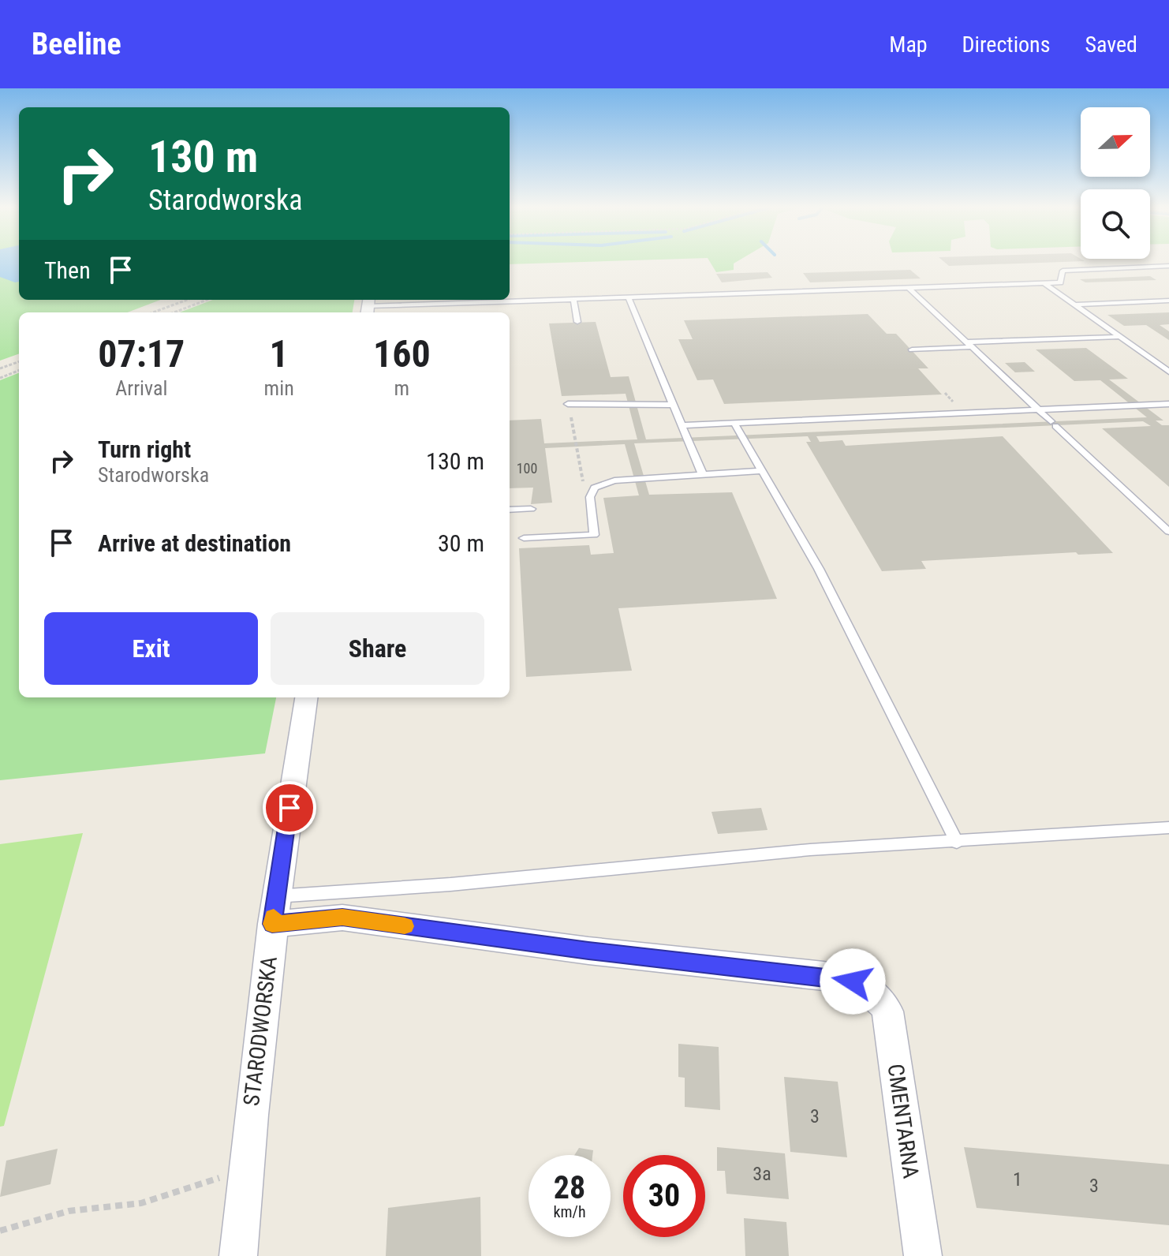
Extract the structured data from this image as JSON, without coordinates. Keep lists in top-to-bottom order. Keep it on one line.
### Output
{"streets":{"street":["STARODWORSKA","CMENTARNA"]},"crossings":[["STARODWORSKA","CMENTARNA"]],"house_numbers":["100","3","3a","1","3"],"north":"right","page":{"header":"Beeline","nav":["Map","Directions","Saved"],"turn":["130 m","Starodworska"],"then":"Then","eta":["07:17","Arrival","1","min","160","m"],"list":[{"name":"Turn right","note":"Starodworska","value":"130 m"},{"name":"Arrive at destination","value":"30 m"}],"buttons":["Exit","Share"],"speed":"28 km/h","limit":"30"}}
